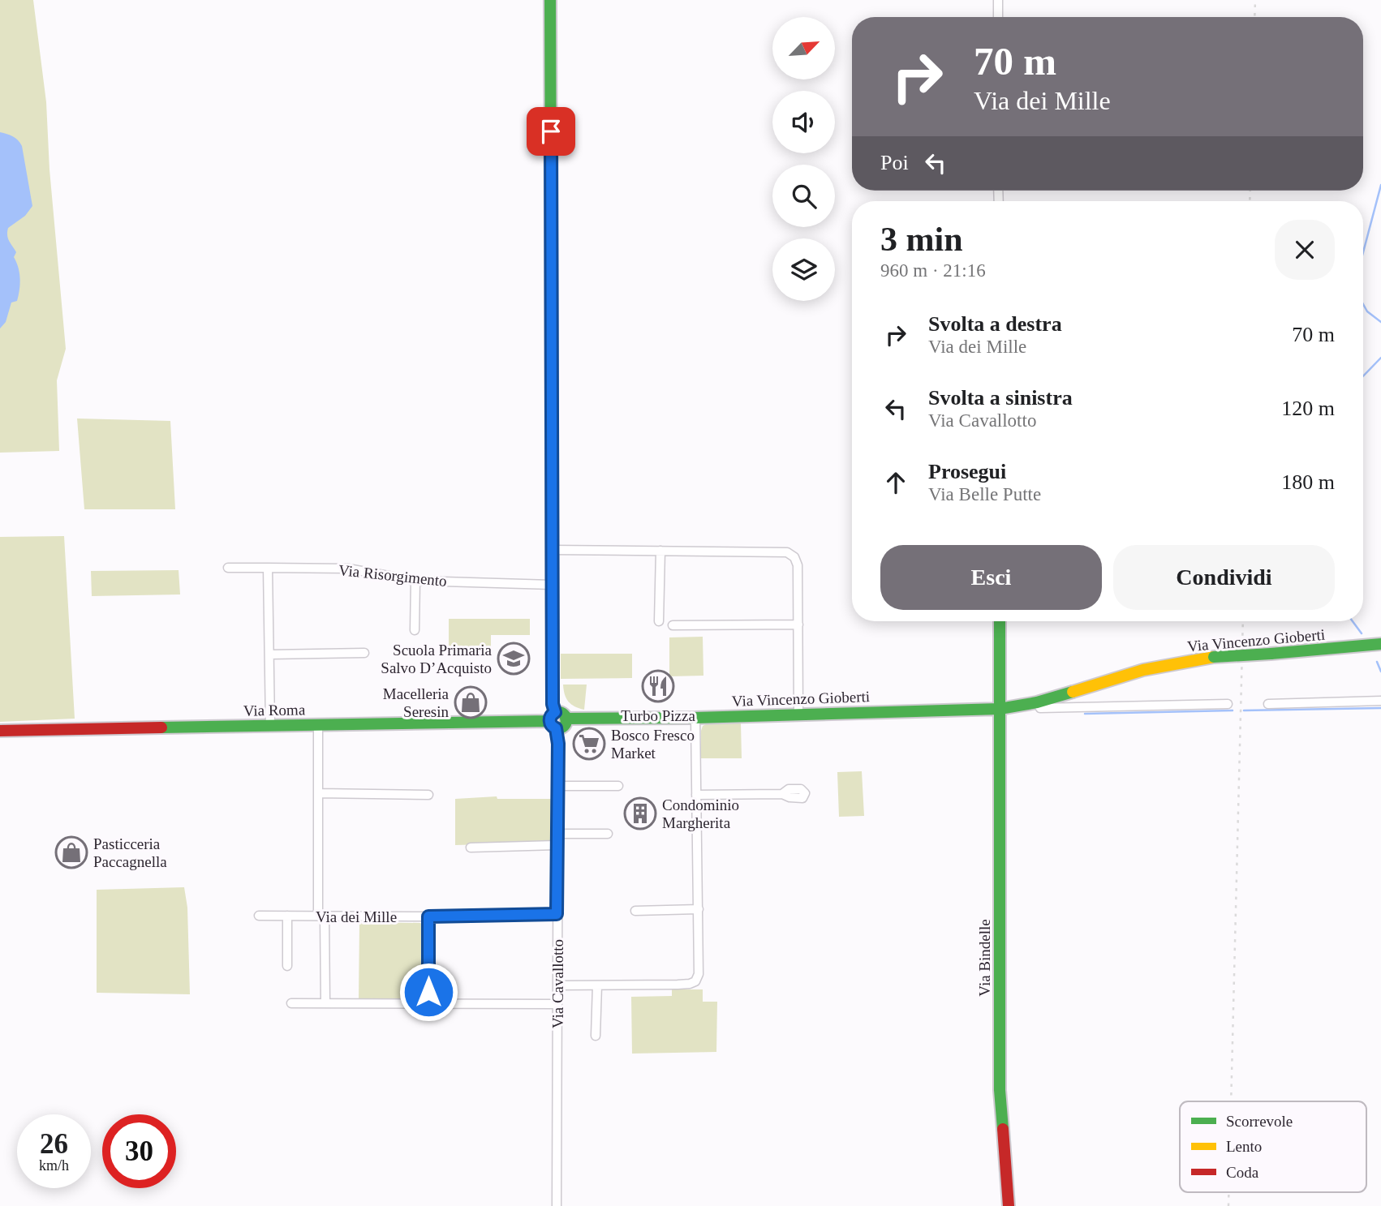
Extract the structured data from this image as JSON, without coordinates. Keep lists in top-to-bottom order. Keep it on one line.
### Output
{"streets":{"street":["Via Risorgimento","Via Vincenzo Gioberti","Via Roma","Via dei Mille","Via Bindelle","Via Cavallotto"]},"crossings":[["Via Vincenzo Gioberti","Via Roma"],["Via Vincenzo Gioberti","Via Bindelle"],["Via Vincenzo Gioberti","Via Cavallotto"],["Via Roma","Via Cavallotto"],["Via dei Mille","Via Cavallotto"]],"places":{"school or university":["Scuola Primaria Salvo D’Acquisto"],"restaurant":["Turbo Pizza"],"shop":["Macelleria Seresin","Pasticceria Paccagnella"],"supermarket":["Bosco Fresco Market"],"building":["Condominio Margherita"]},"legend":["Scorrevole","Lento","Coda"],"north":"top right","page":{"turn":["70 m","Via dei Mille"],"then":"Poi","heading":["3 min","960 m · 21:16"],"list":[{"name":"Svolta a destra","note":"Via dei Mille","value":"70 m"},{"name":"Svolta a sinistra","note":"Via Cavallotto","value":"120 m"},{"name":"Prosegui","note":"Via Belle Putte","value":"180 m"}],"buttons":["Esci","Condividi"],"speed":"26 km/h","limit":"30"}}
